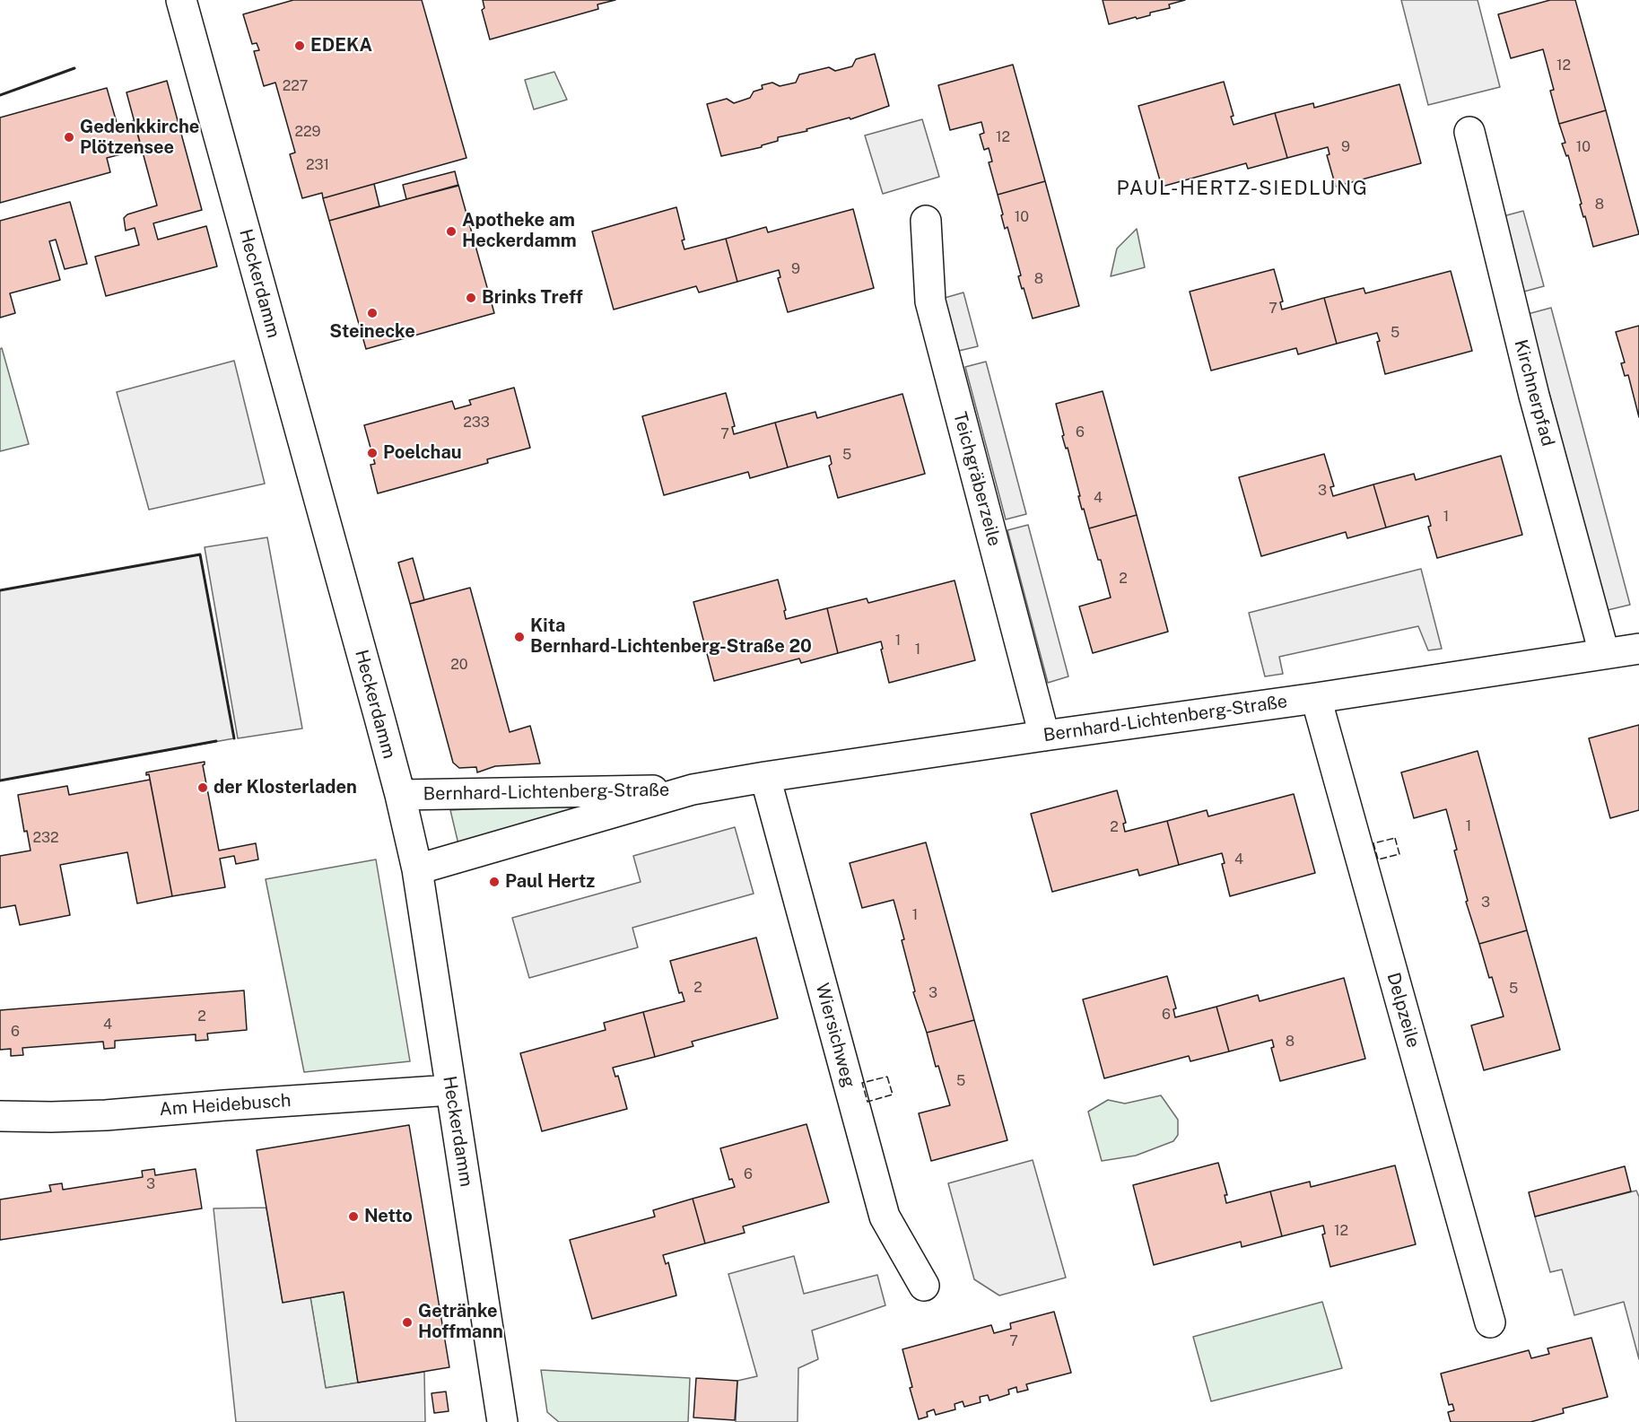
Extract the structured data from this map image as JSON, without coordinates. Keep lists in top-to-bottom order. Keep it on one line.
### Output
{"streets":{"street":["Heckerdamm","Kirchnerpfad","Teichgräberzeile","Bernhard-Lichtenberg-Straße","Delpzeile","Wiersichweg","Am Heidebusch"]},"crossings":[["Heckerdamm","Bernhard-Lichtenberg-Straße"],["Heckerdamm","Am Heidebusch"],["Kirchnerpfad","Bernhard-Lichtenberg-Straße"],["Teichgräberzeile","Bernhard-Lichtenberg-Straße"],["Bernhard-Lichtenberg-Straße","Delpzeile"],["Bernhard-Lichtenberg-Straße","Wiersichweg"]],"districts":["PAUL-HERTZ-SIEDLUNG"],"places":["EDEKA","Gedenkkirche Plötzensee","Apotheke am Heckerdamm","Brinks Treff","Steinecke","Poelchau","Kita Bernhard-Lichtenberg-Straße 20","der Klosterladen","Paul Hertz","Netto","Getränke Hoffmann"],"house_numbers":["12","227","229","12","9","10","231","8","10","9","8","7","5","233","6","7","5","3","4","1","2","1","1","20","1","2","232","4","3","1","2","5","3","6","2","4","6","8","5","6","3","12","7"]}
